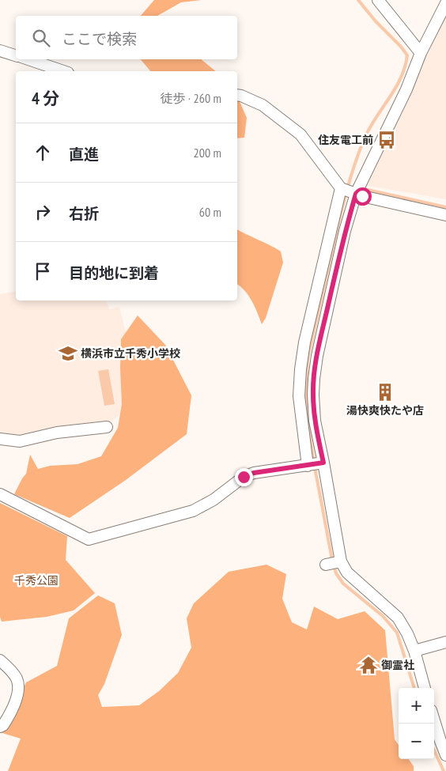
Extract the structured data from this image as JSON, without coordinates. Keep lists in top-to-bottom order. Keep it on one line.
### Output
{"parks":["千秀公園"],"places":{"bus stop":["住友電工前"],"school or university":["横浜市立千秀小学校"],"building":["湯快爽快たや店"],"temple":["御霊社"]},"page":{"search":"ここで検索","heading":["4 分","徒歩 · 260 m"],"list":[["直進","200 m"],["右折","60 m"],"目的地に到着"],"map_buttons":["+","−"]}}
